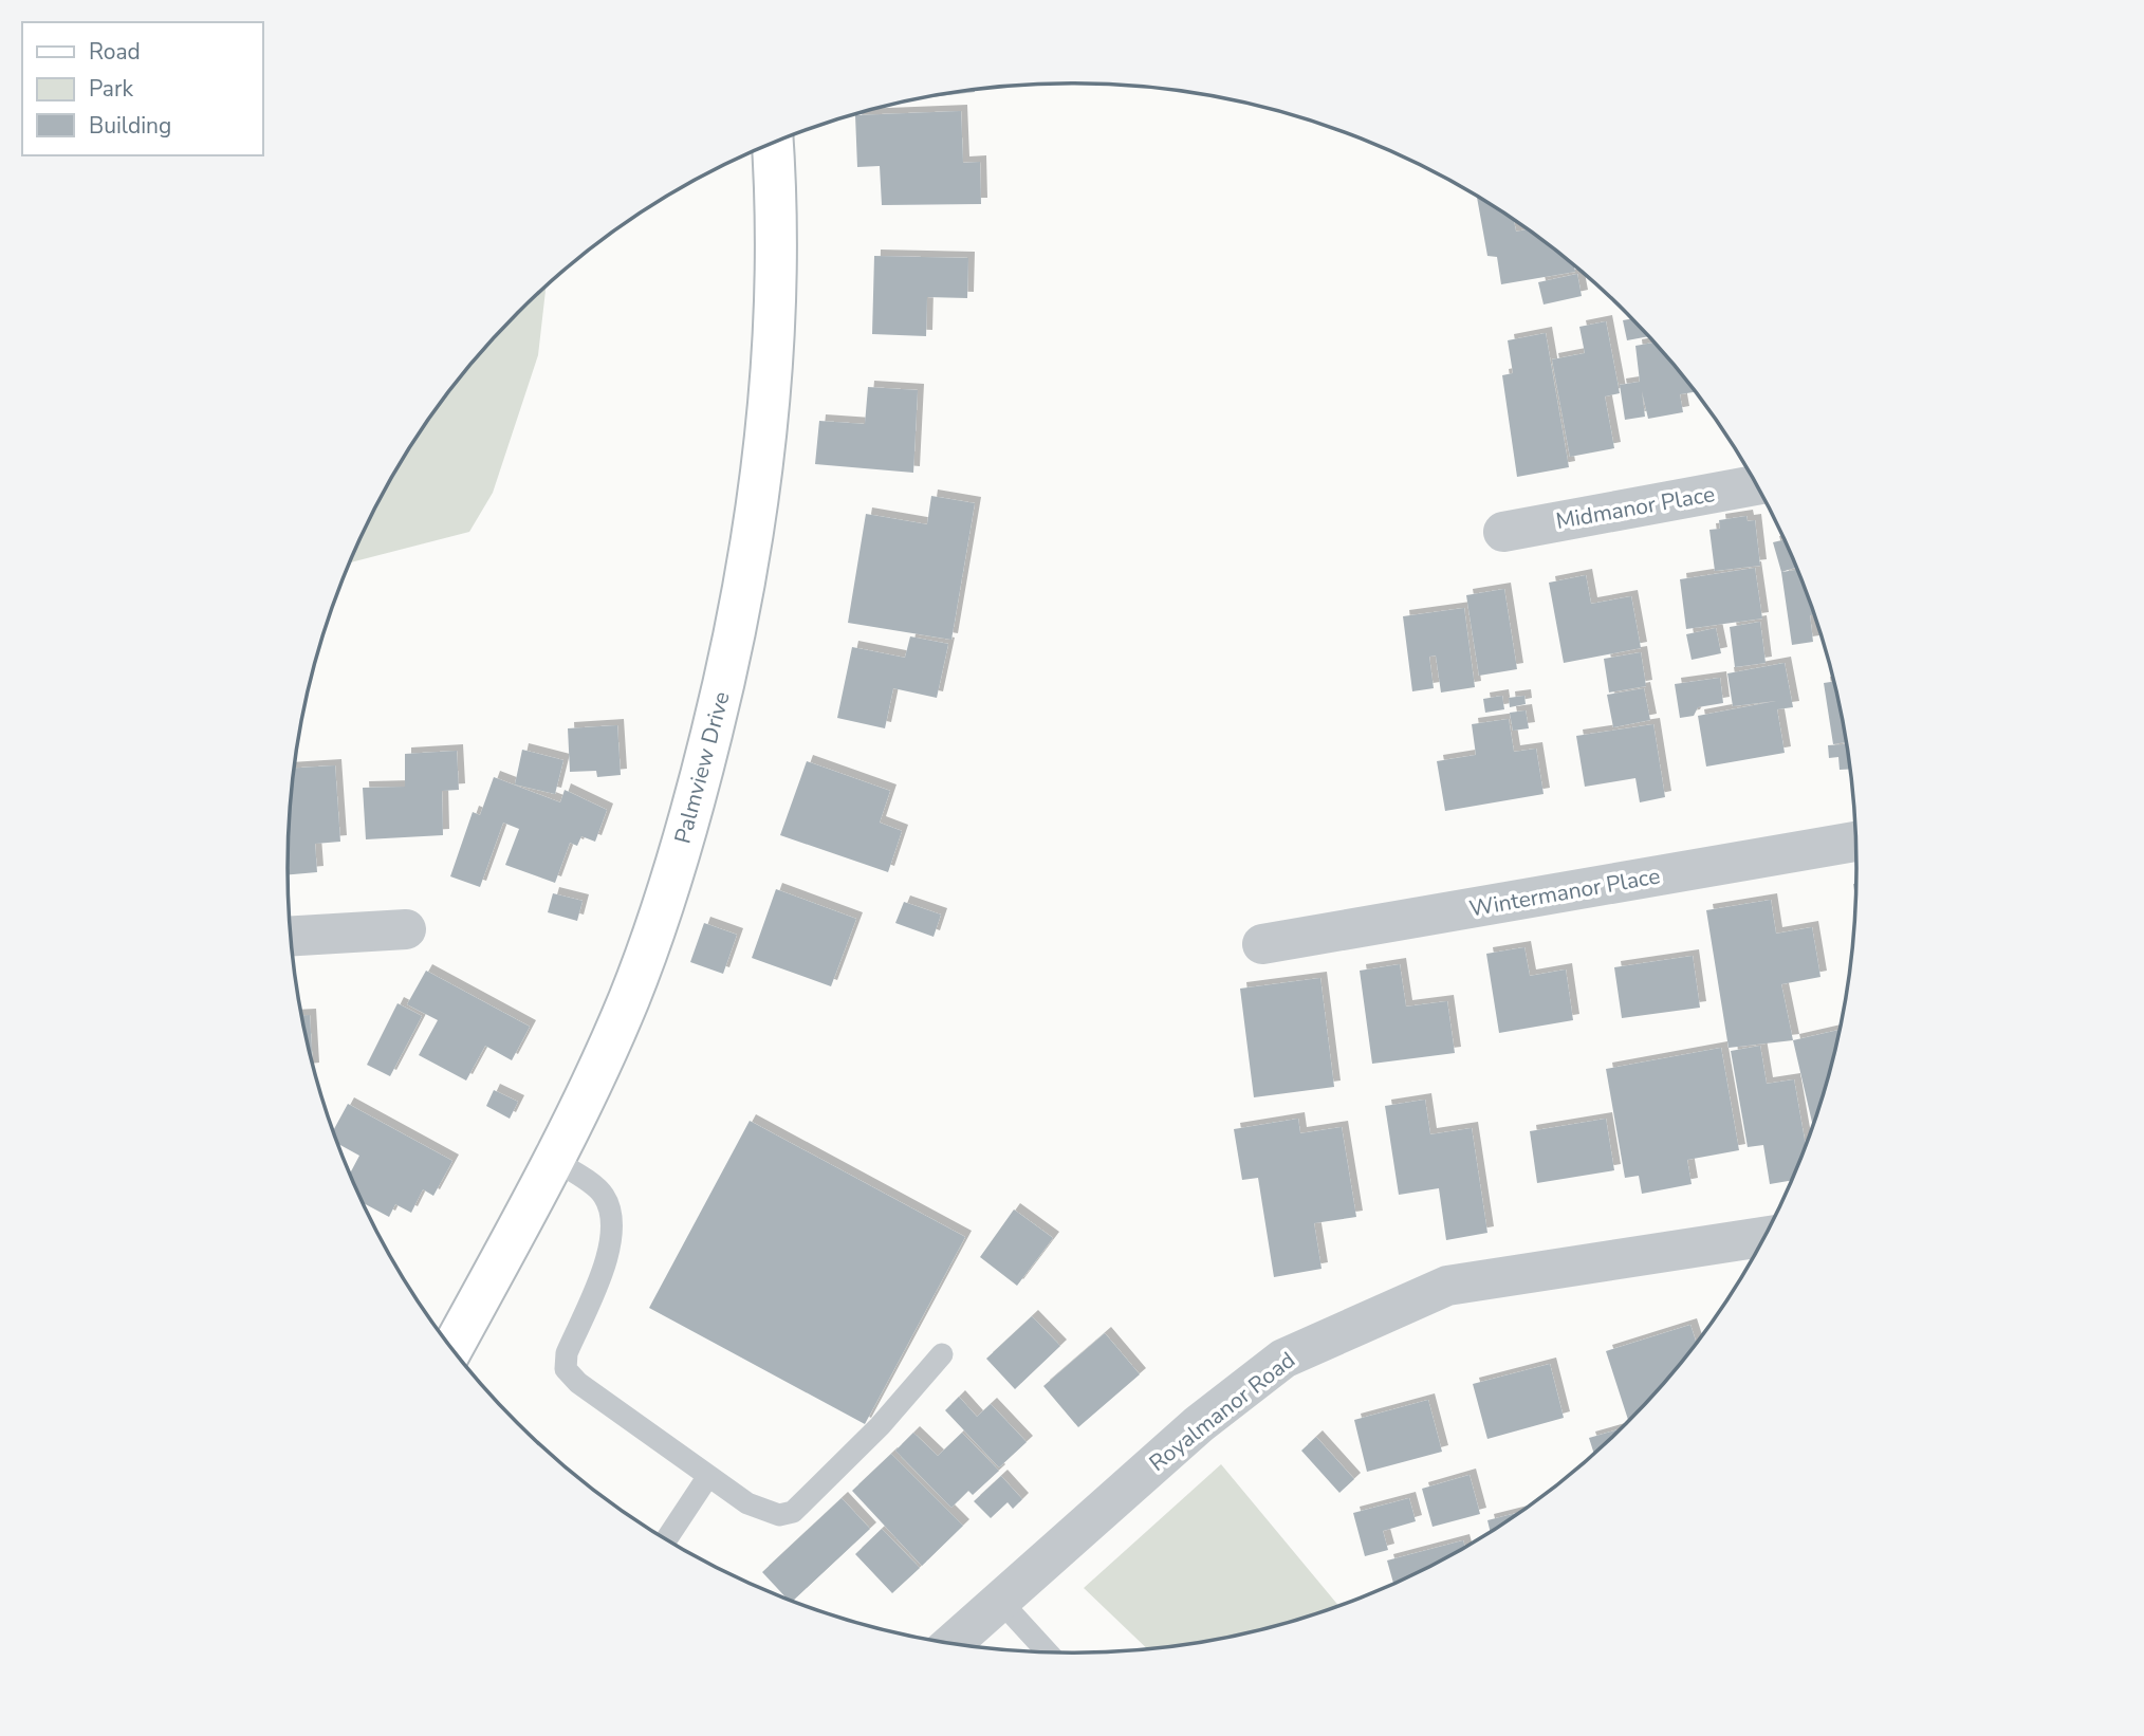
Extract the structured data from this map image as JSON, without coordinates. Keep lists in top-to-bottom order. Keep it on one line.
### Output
{"streets":{"street":["Midmanor Place","Palmview Drive","Wintermanor Place","Royalmanor Road"]},"legend":["Road","Park","Building"]}
